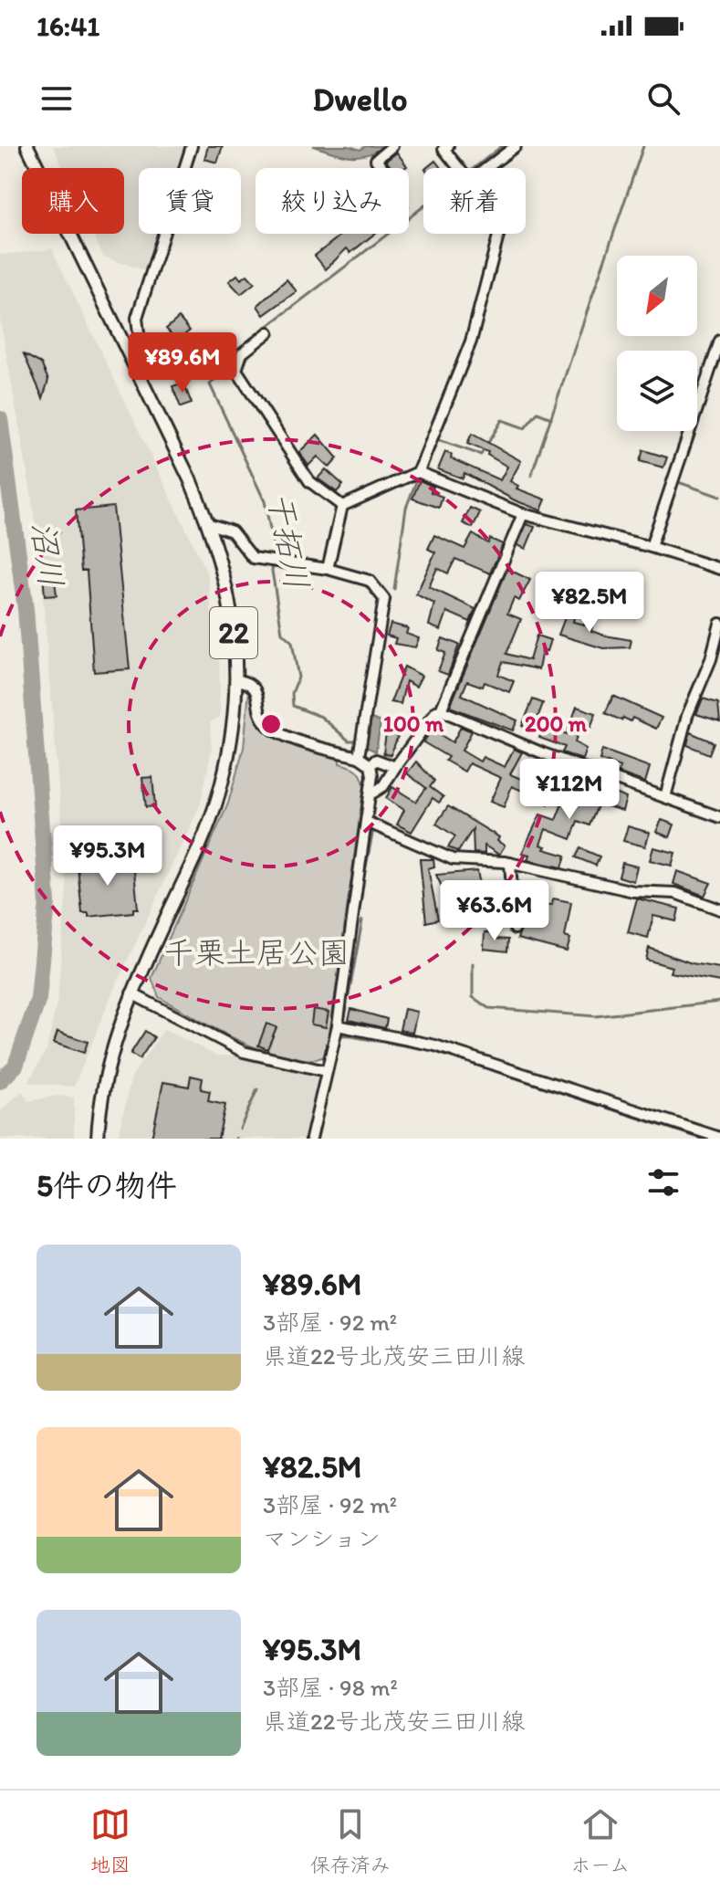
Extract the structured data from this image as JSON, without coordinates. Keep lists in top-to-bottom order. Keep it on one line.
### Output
{"streets":{"main road":["22"]},"water":["干拓川","沼川"],"parks":["千栗土居公園"],"north":"bottom left","page":{"status":"16:41","header":"Dwello","chip":["購入","賃貸","絞り込み","新着"],"price":["¥89.6M","¥82.5M","¥112M","¥95.3M","¥63.6M"],"heading":"5件の物件","list":[{"name":"¥89.6M","note":"3部屋 · 92 m² · 県道22号北茂安三田川線"},{"name":"¥82.5M","note":"3部屋 · 92 m² · マンション"},{"name":"¥95.3M","note":"3部屋 · 98 m² · 県道22号北茂安三田川線"}],"tabs":["地図","保存済み","ホーム"]},"rings":["100 m","200 m"]}
